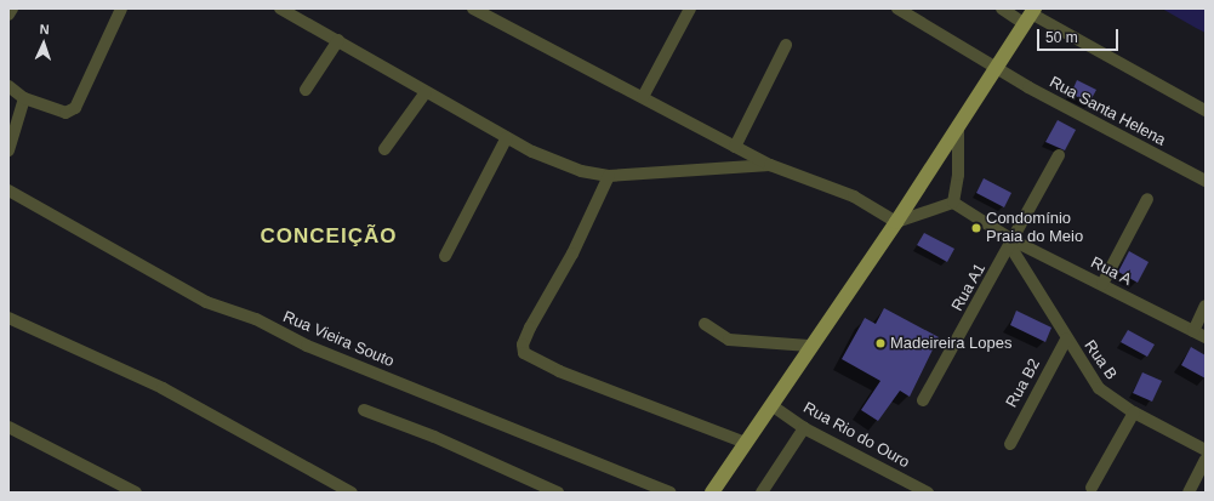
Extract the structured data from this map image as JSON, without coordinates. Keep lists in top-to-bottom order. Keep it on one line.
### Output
{"streets":{"street":["Rua Santa Helena","Rua A","Rua A1","Rua Vieira Souto","Rua B","Rua B2","Rua Rio do Ouro"]},"crossings":[["Rua A","Rua A1"],["Rua A","Rua B"],["Rua A1","Rua B"],["Rua B","Rua B2"]],"districts":["CONCEIÇÃO"],"places":["Condomínio Praia do Meio","Madeireira Lopes"],"scale_bar":"50 m","north":"top"}
